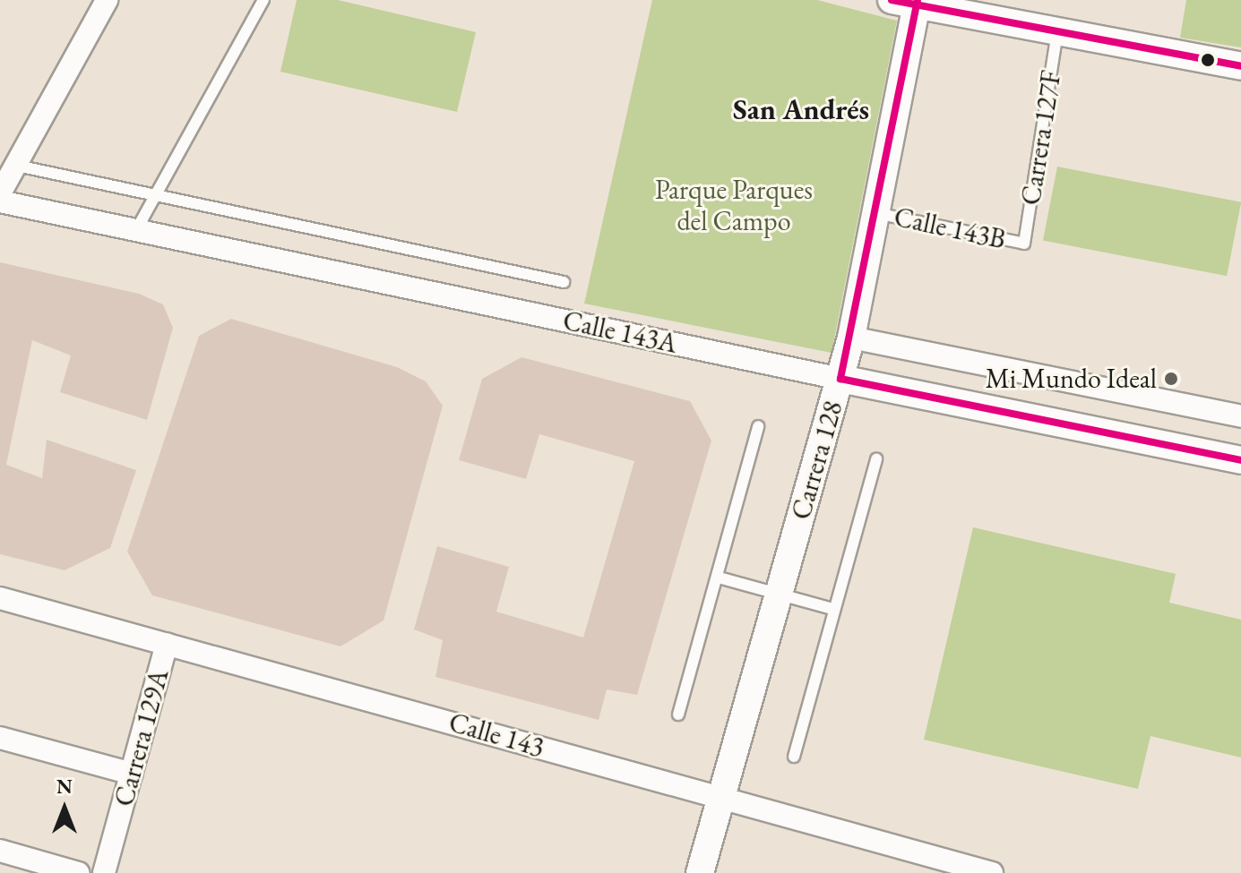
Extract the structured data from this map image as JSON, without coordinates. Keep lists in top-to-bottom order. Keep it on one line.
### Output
{"streets":{"street":["Calle 143A","Carrera 128","Calle 143","Carrera 129A"],"lane":["Carrera 127F","Calle 143B"]},"crossings":[["Carrera 127F","Calle 143B"],["Calle 143B","Carrera 128"],["Calle 143A","Carrera 128"],["Carrera 128","Calle 143"],["Calle 143","Carrera 129A"]],"districts":["San Andrés"],"parks":["Parque Parques del Campo"],"places":["Mi Mundo Ideal"],"north":"top"}
